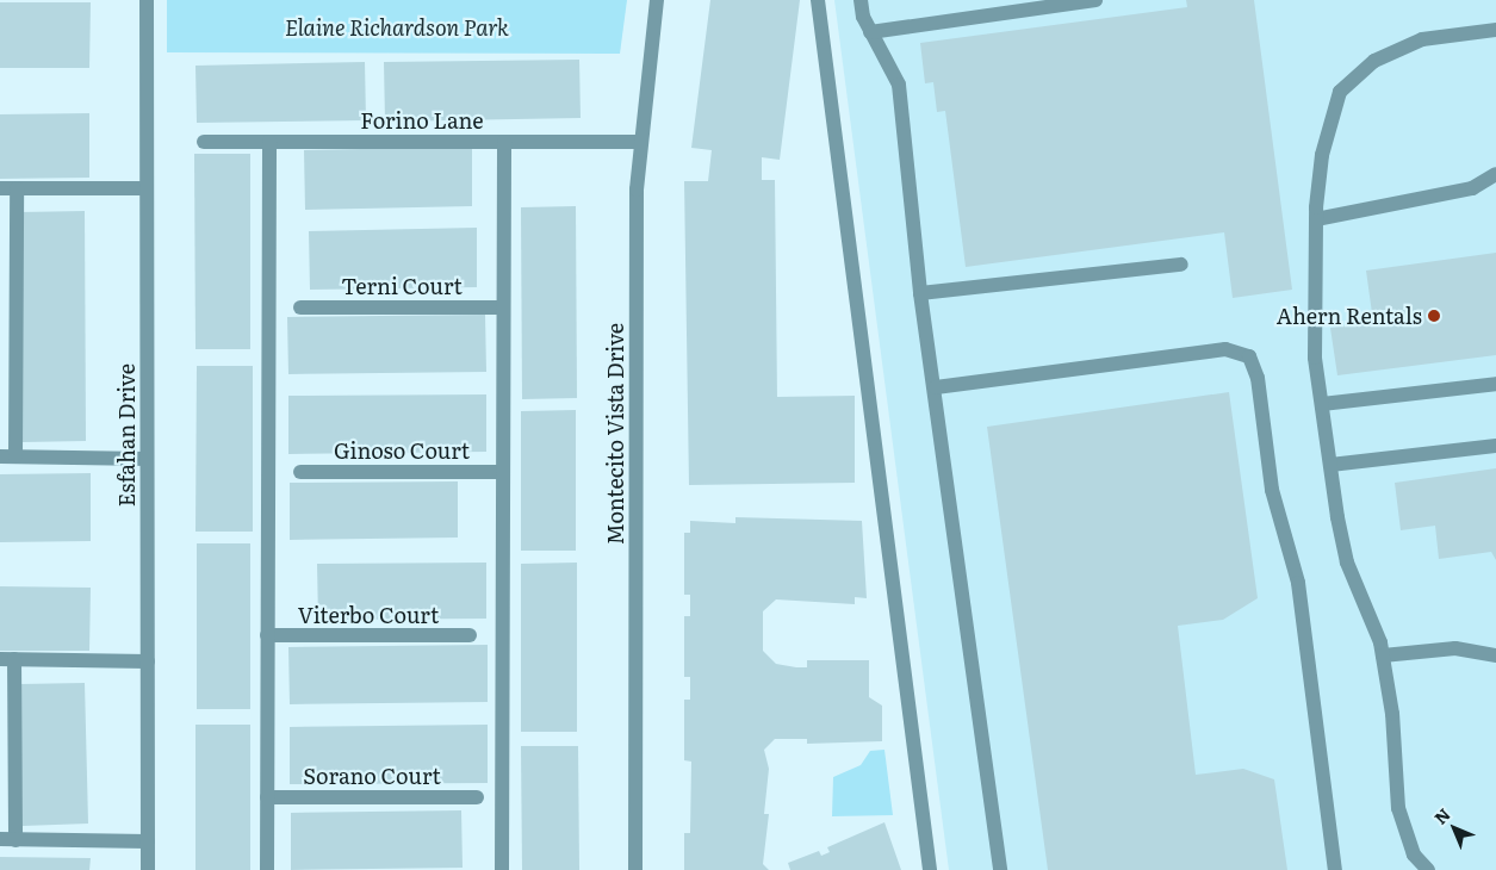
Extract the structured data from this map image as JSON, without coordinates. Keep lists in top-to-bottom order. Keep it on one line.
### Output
{"streets":{"street":["Forino Lane","Terni Court","Montecito Vista Drive","Esfahan Drive","Ginoso Court","Viterbo Court","Sorano Court"]},"crossings":[["Forino Lane","Montecito Vista Drive"]],"parks":["Elaine Richardson Park"],"places":["Ahern Rentals"],"north":"top left"}
